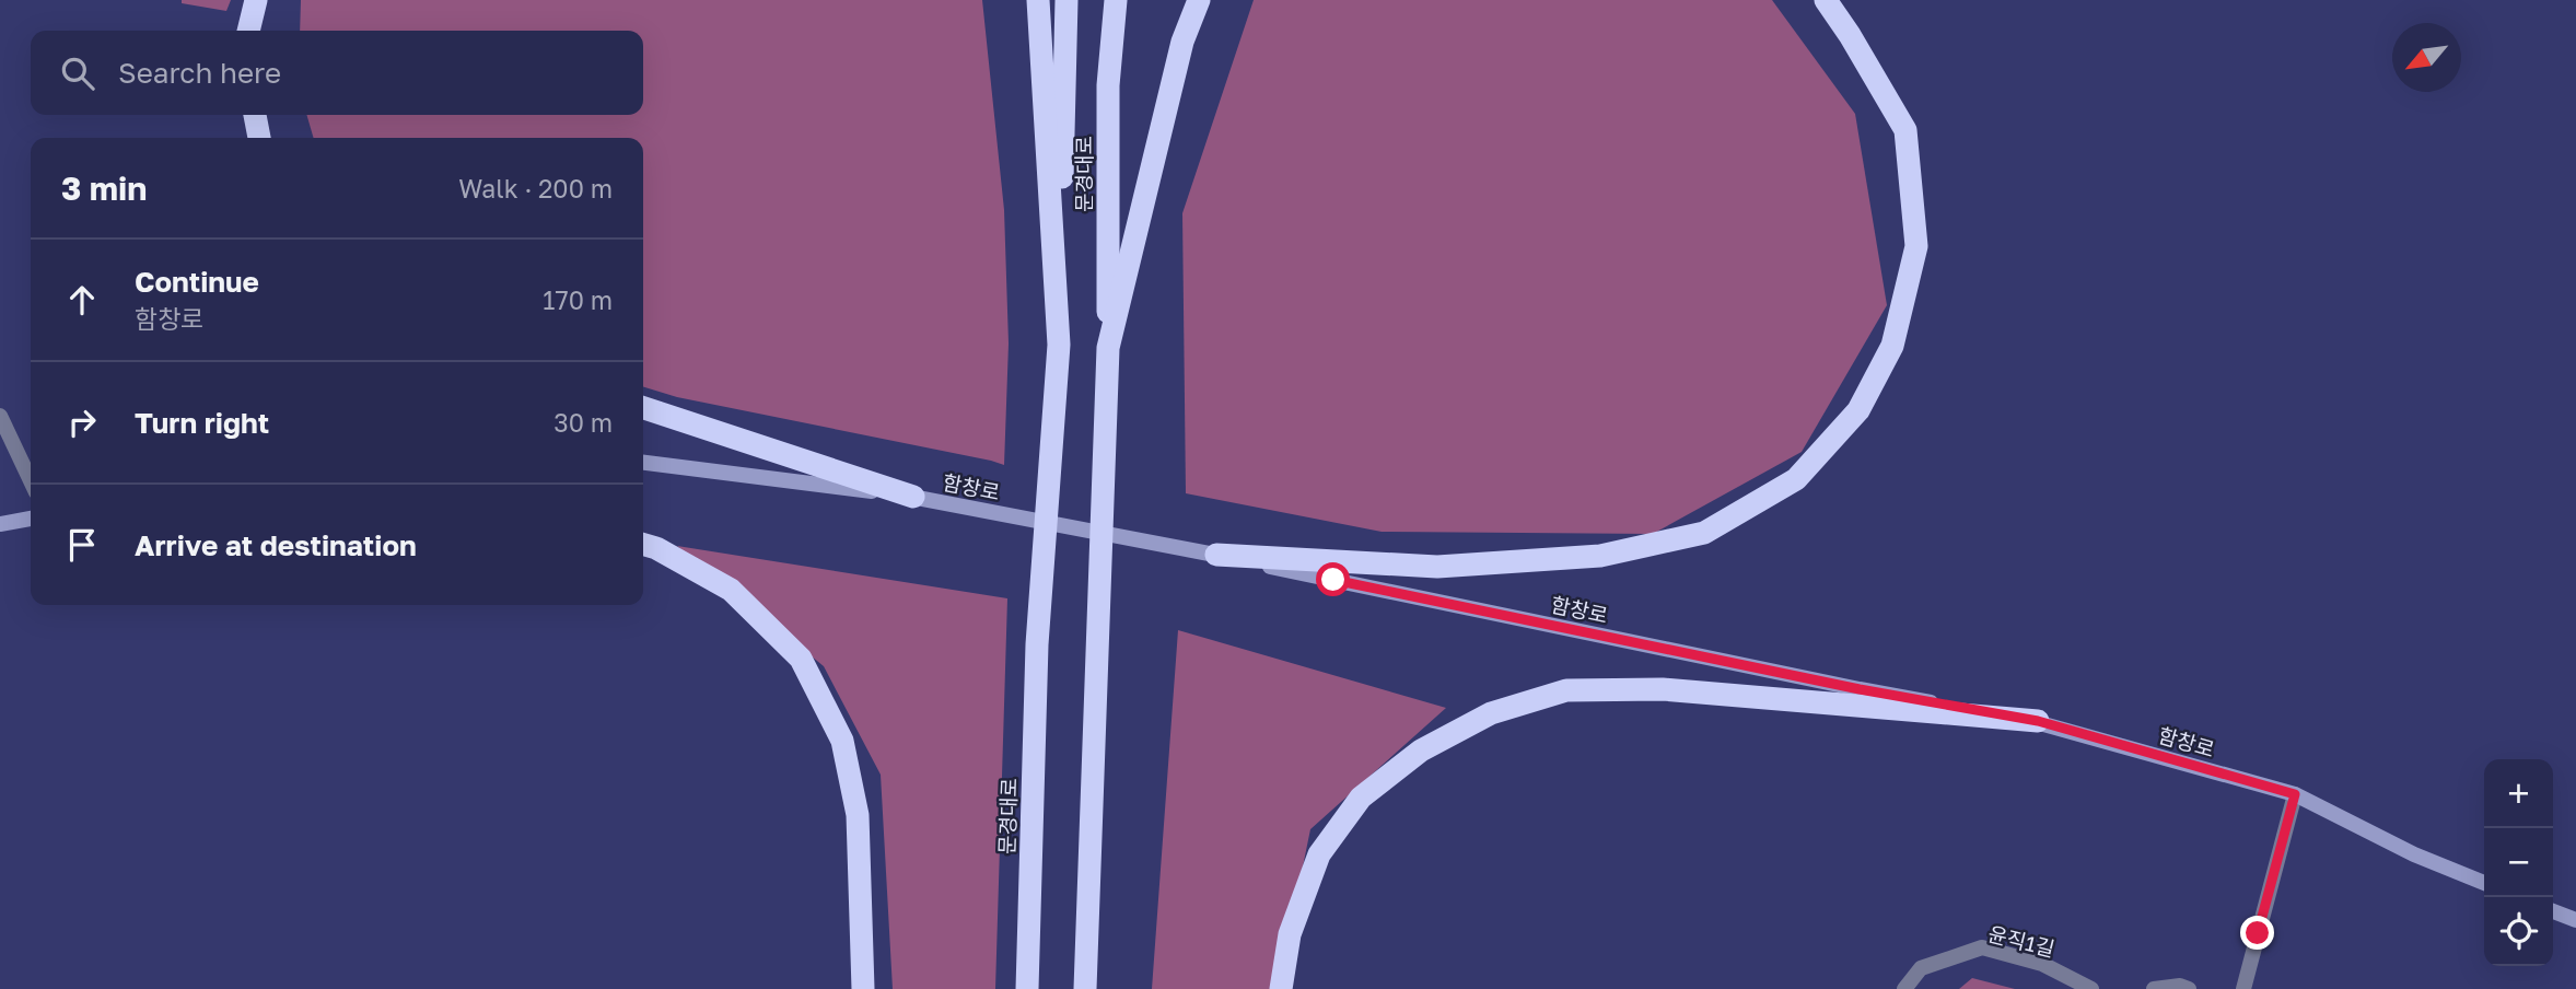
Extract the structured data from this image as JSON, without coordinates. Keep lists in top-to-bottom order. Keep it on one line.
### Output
{"streets":{"highway":["문경대로"],"main road":["함창로"],"lane":["윤직1길"]},"north":"bottom left","page":{"search":"Search here","heading":["3 min","Walk · 200 m"],"list":[["Continue","함창로","170 m"],["Turn right","30 m"],"Arrive at destination"],"map_buttons":["+","−"]}}
